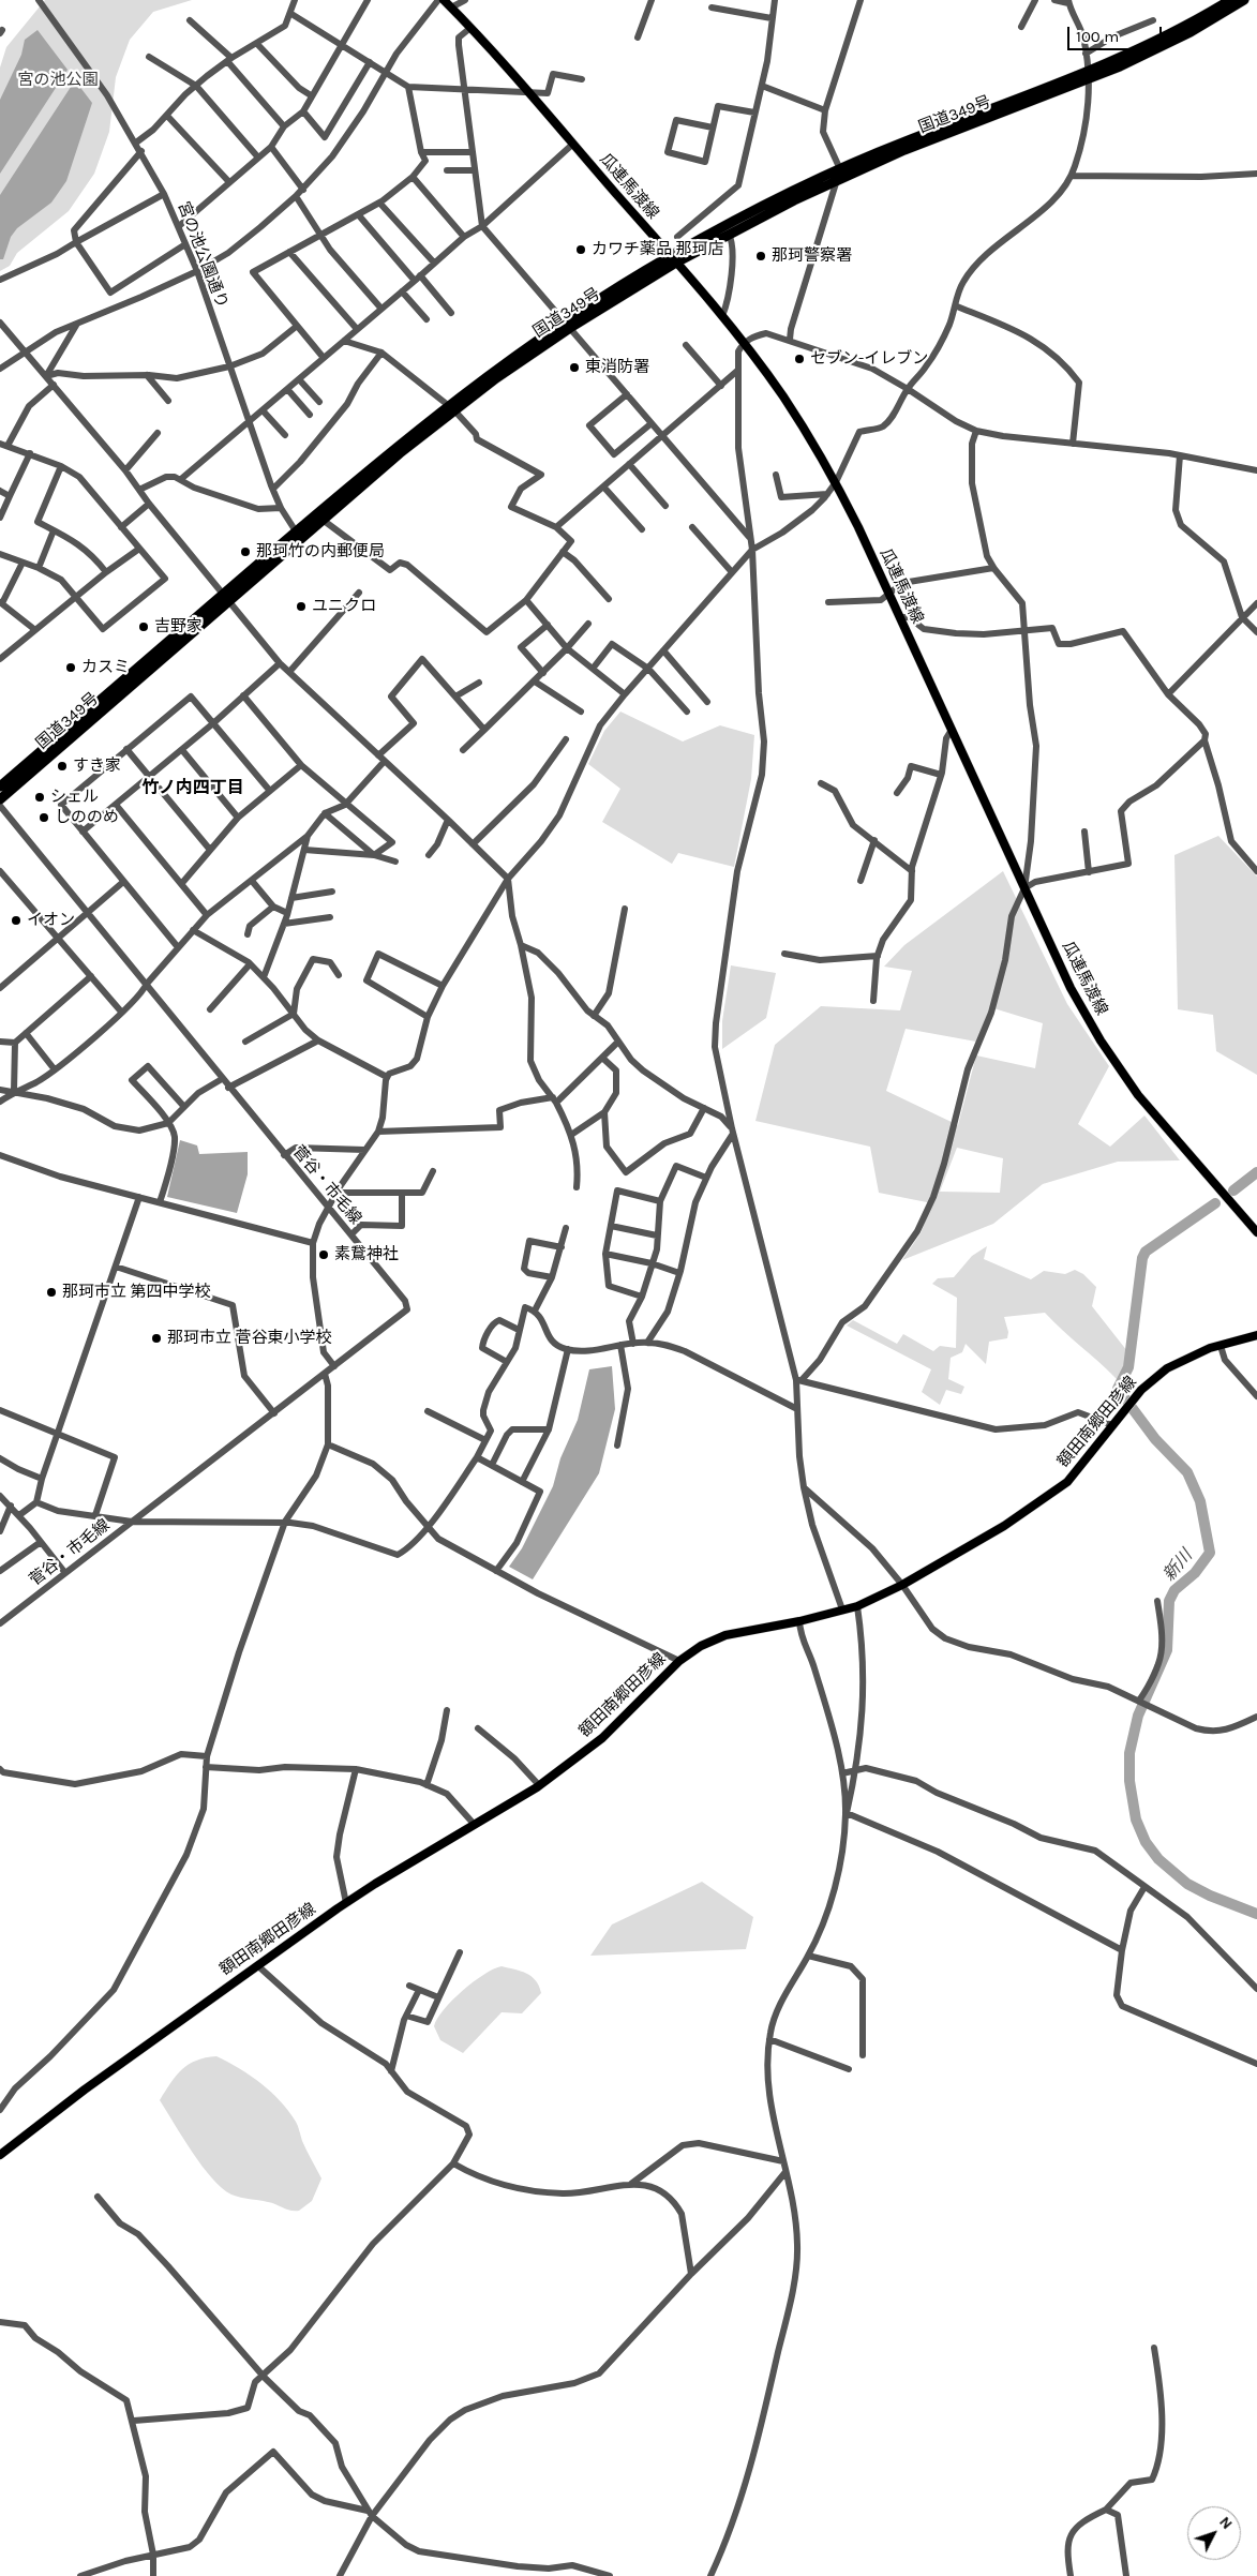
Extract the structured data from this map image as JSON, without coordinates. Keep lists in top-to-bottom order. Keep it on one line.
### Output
{"streets":{"highway":["国道349号"],"main road":["瓜連馬渡線","額田南郷田彦線"],"street":["宮の池公園通り","菅谷・市毛線"]},"crossings":[["国道349号","瓜連馬渡線"],["国道349号","宮の池公園通り"]],"districts":["竹ノ内四丁目"],"water":["新川"],"parks":["宮の池公園"],"places":["カワチ薬品 那珂店","那珂警察署","セブン-イレブン","東消防署","那珂竹の内郵便局","ユニクロ","吉野家","カスミ","すき家","シェル","しののめ","イオン","素鵞神社","那珂市立 第四中学校","那珂市立 菅谷東小学校"],"scale_bar":"100 m","north":"top right"}
